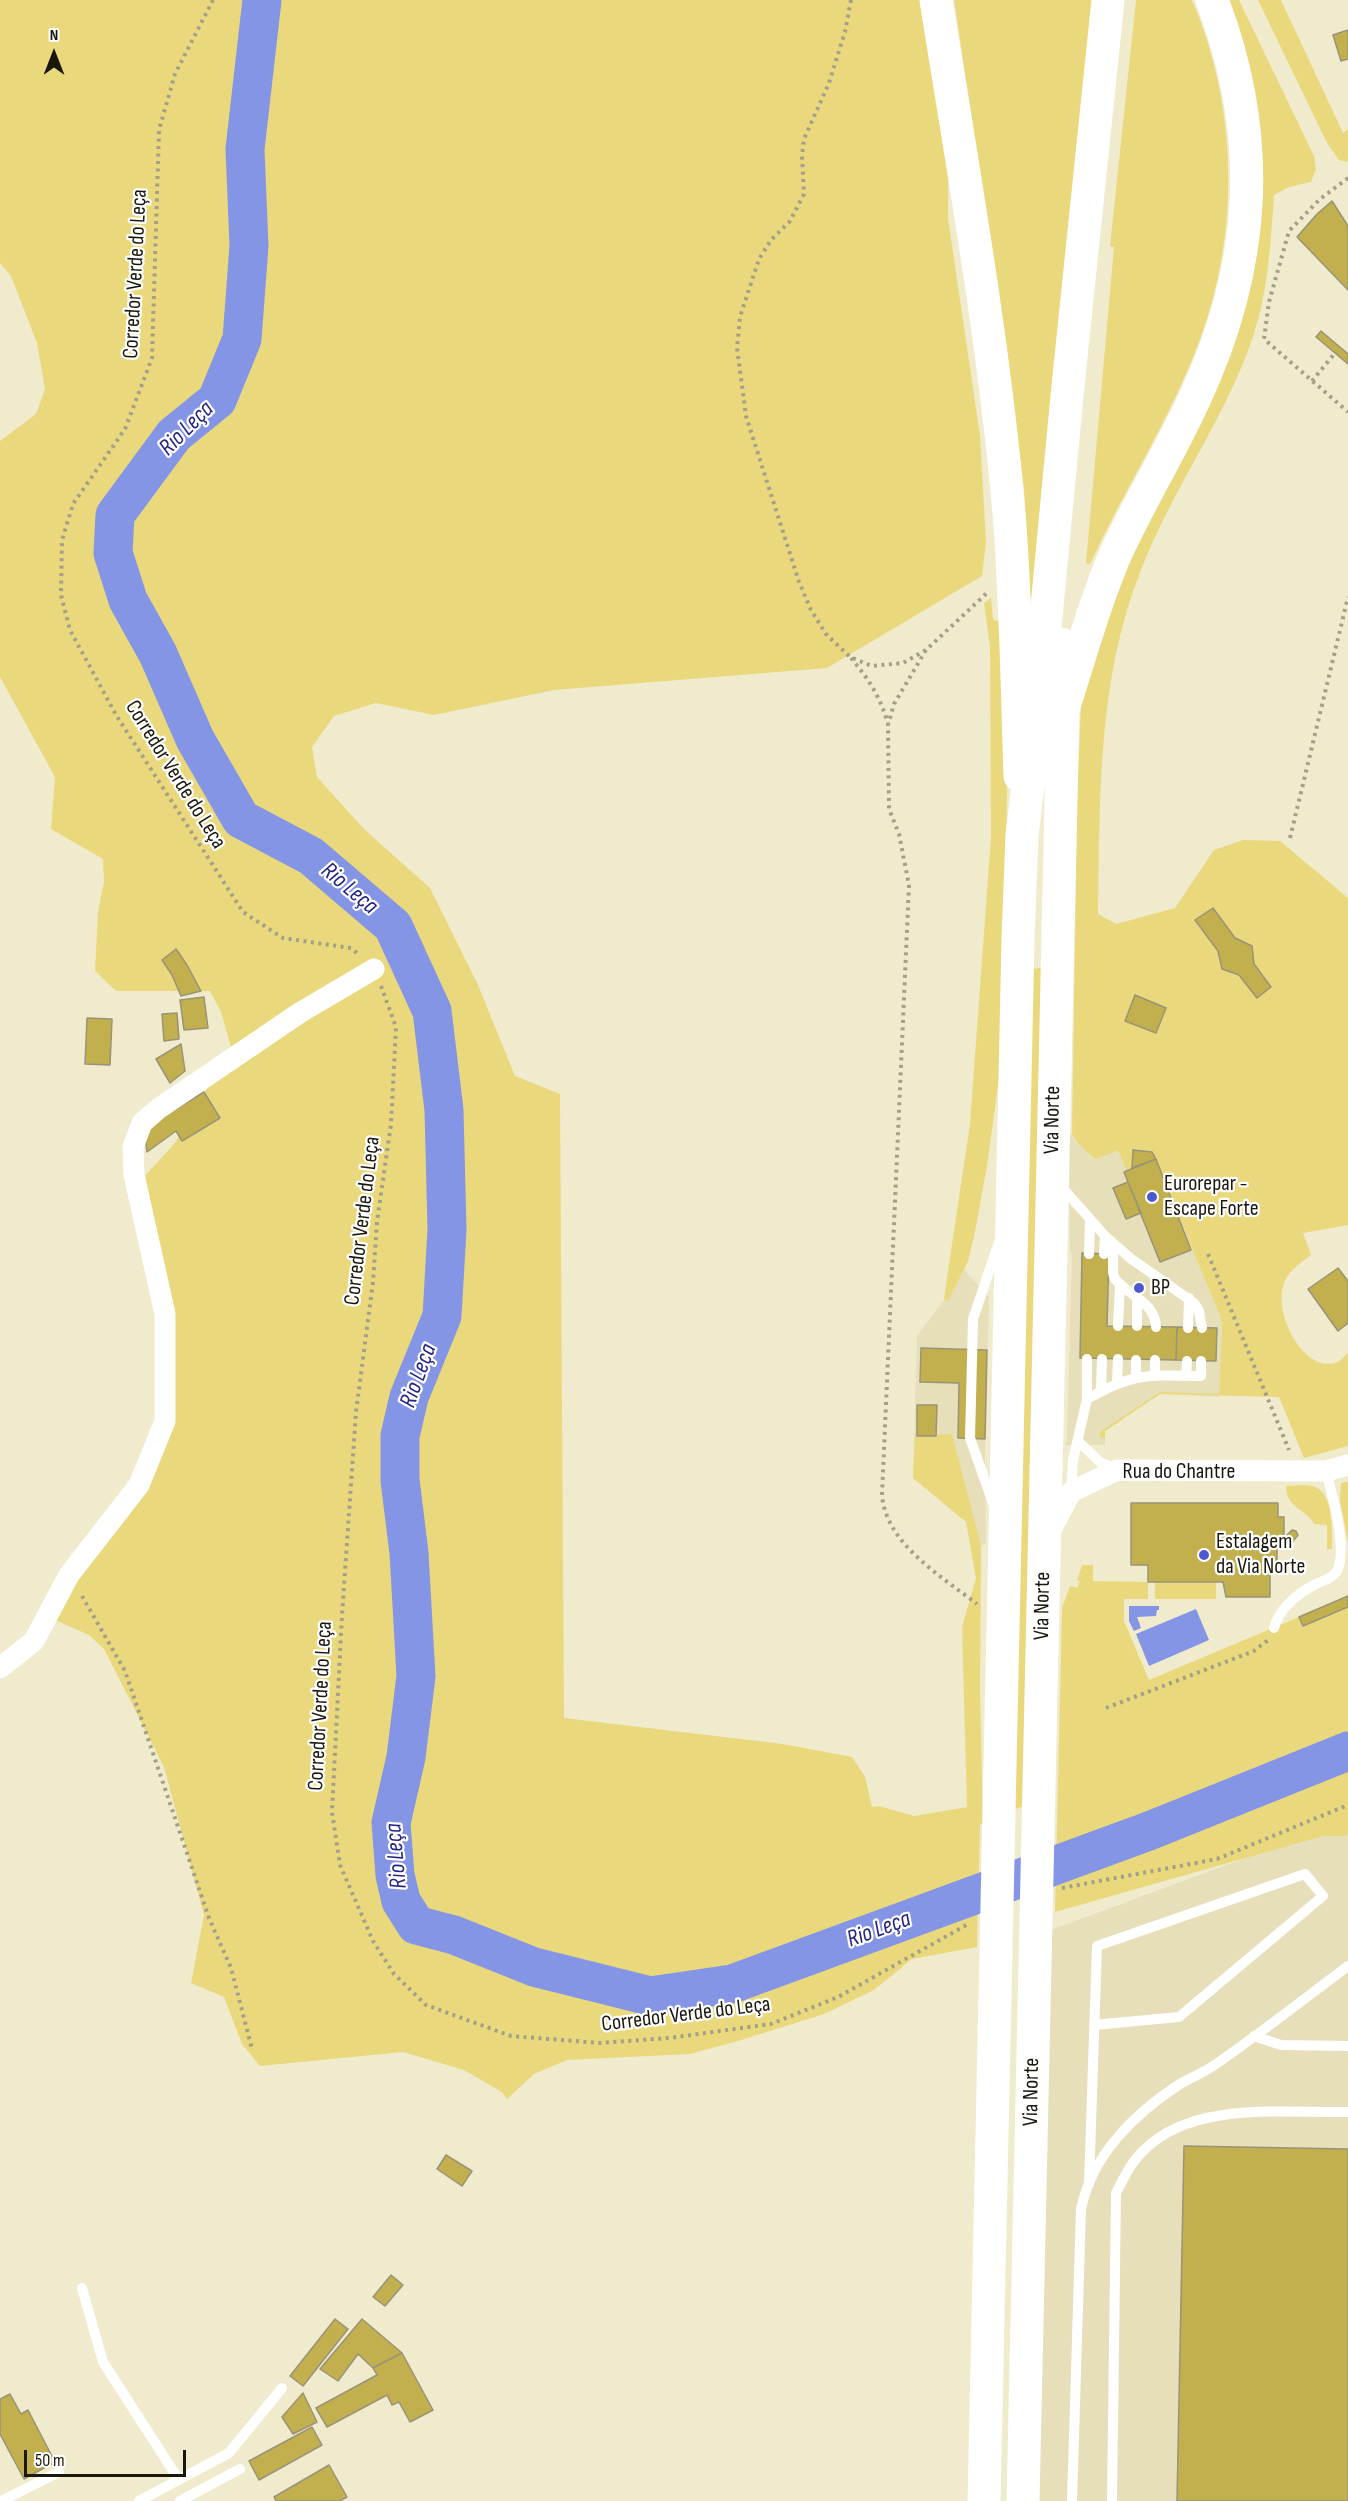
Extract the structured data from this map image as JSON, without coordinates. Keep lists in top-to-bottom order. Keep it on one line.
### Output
{"streets":{"main road":["Via Norte"],"street":["Rua do Chantre"],"path":["Corredor Verde do Leça"]},"crossings":[["Corredor Verde do Leça","Via Norte"]],"water":["Rio Leça"],"places":["Eurorepar - Escape Forte","BP","Estalagem da Via Norte"],"scale_bar":"50 m","north":"top"}
